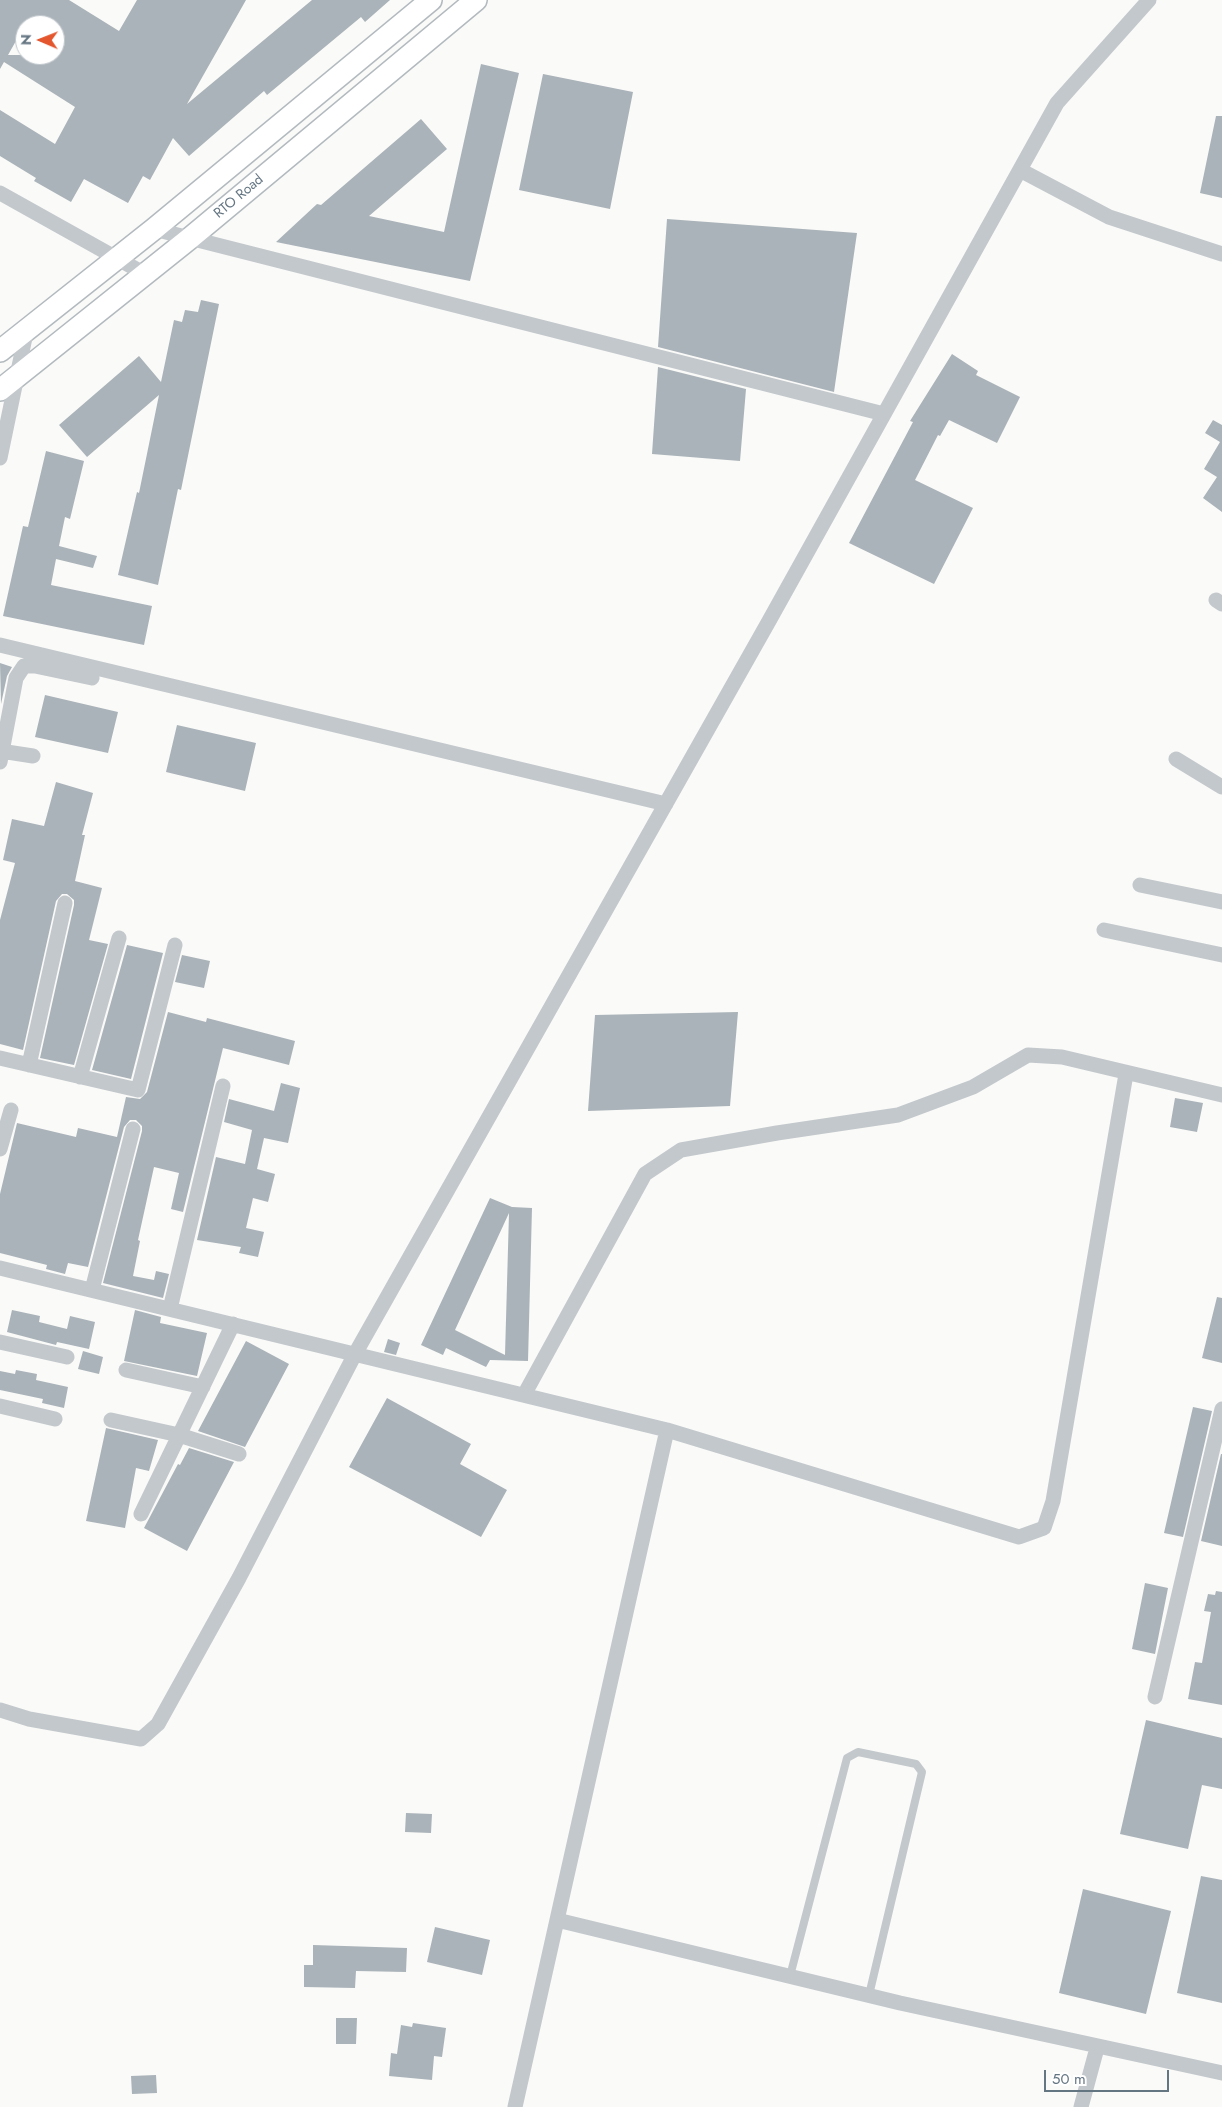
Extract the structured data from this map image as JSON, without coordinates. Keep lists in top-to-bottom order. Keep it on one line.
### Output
{"streets":{"street":["RTO Road"]},"scale_bar":"50 m","north":"left"}
